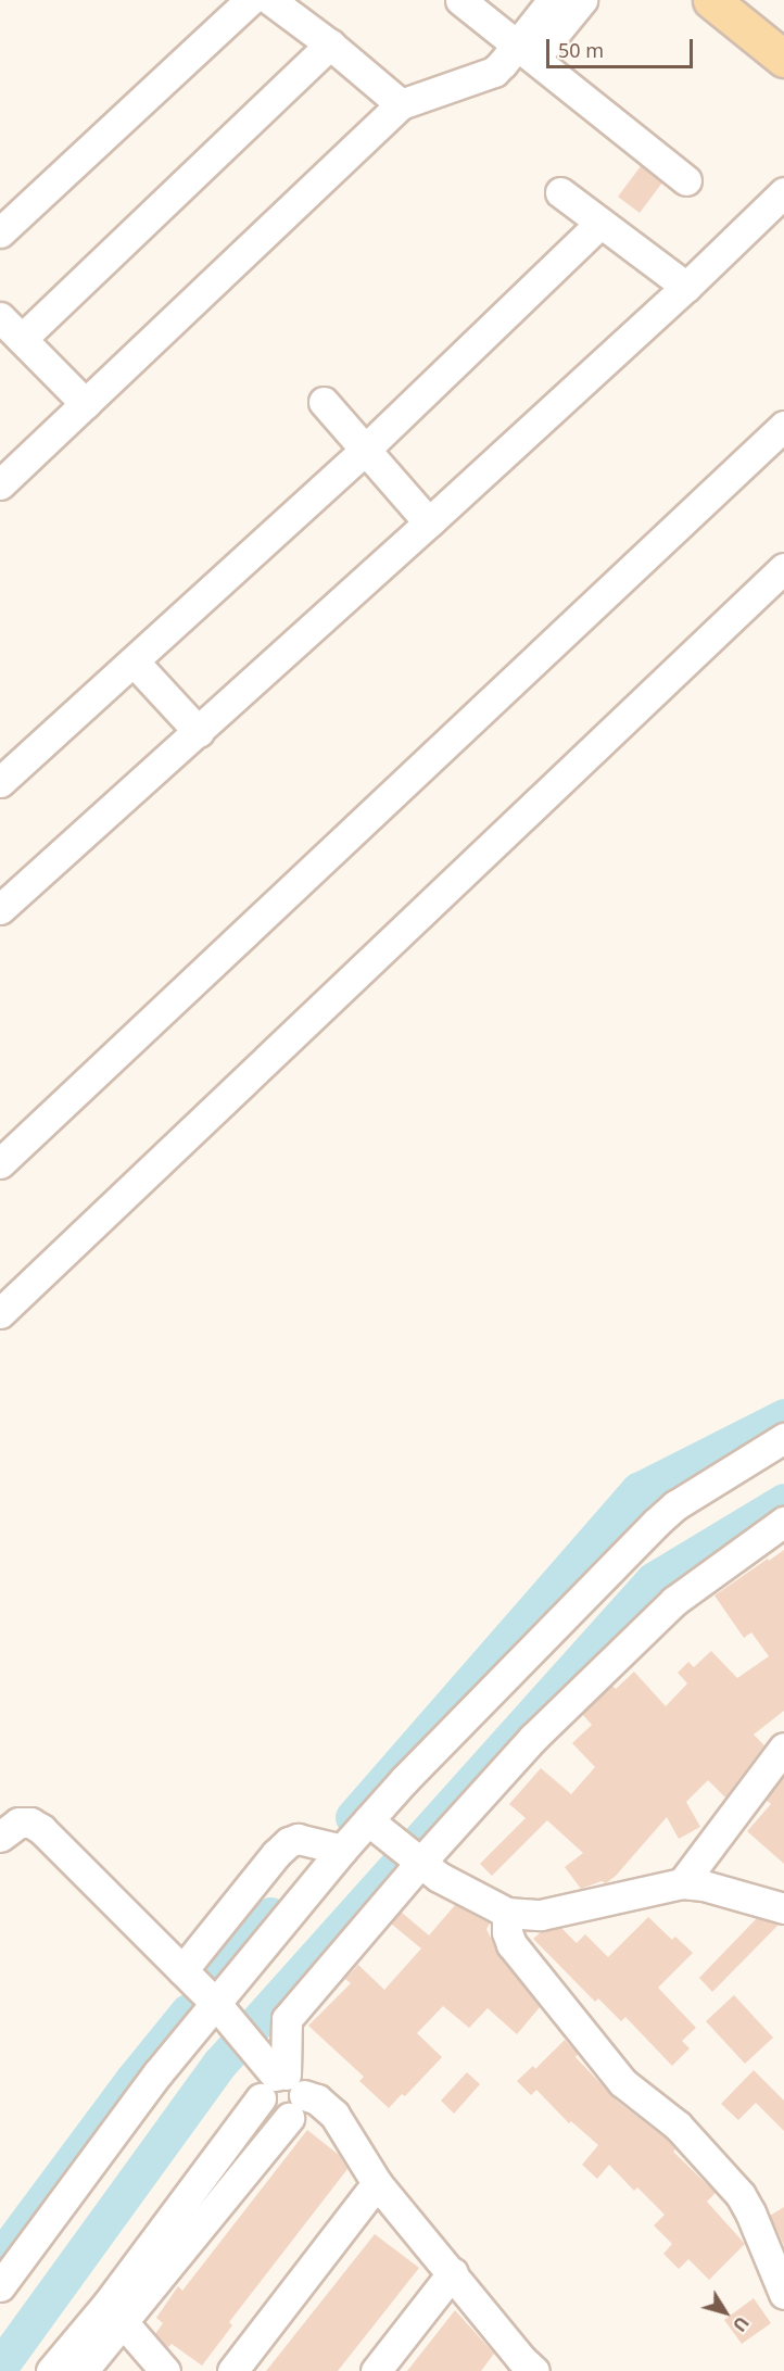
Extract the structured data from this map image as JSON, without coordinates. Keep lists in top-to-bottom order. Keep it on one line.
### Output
{"scale_bar":"50 m","north":"bottom right"}
